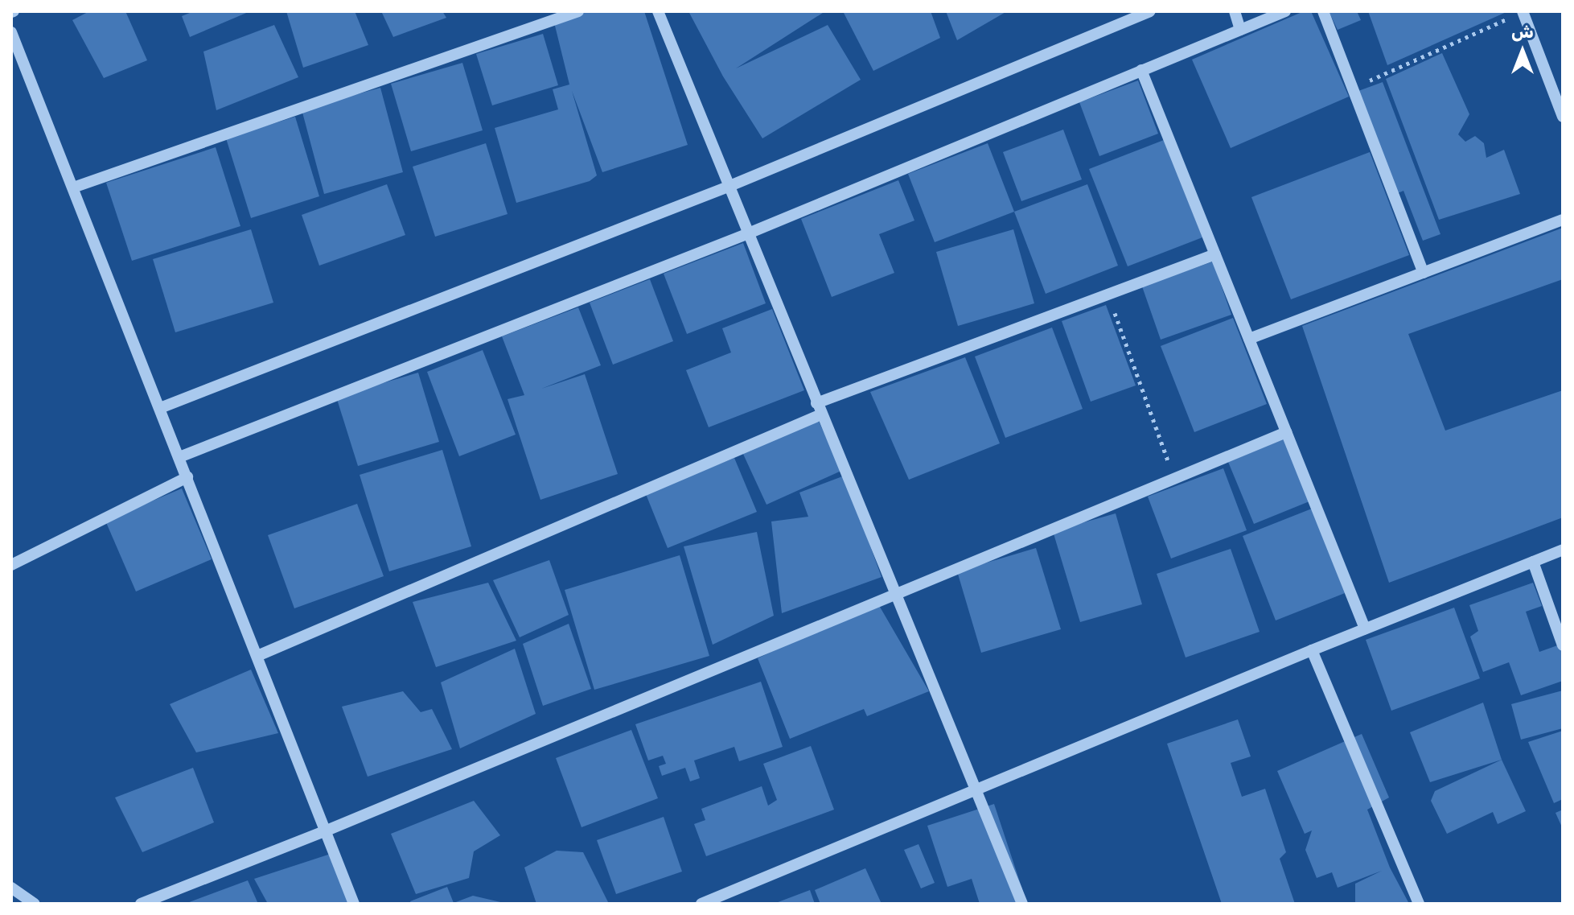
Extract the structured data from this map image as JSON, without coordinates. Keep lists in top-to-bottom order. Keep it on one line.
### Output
{"north":"top"}
